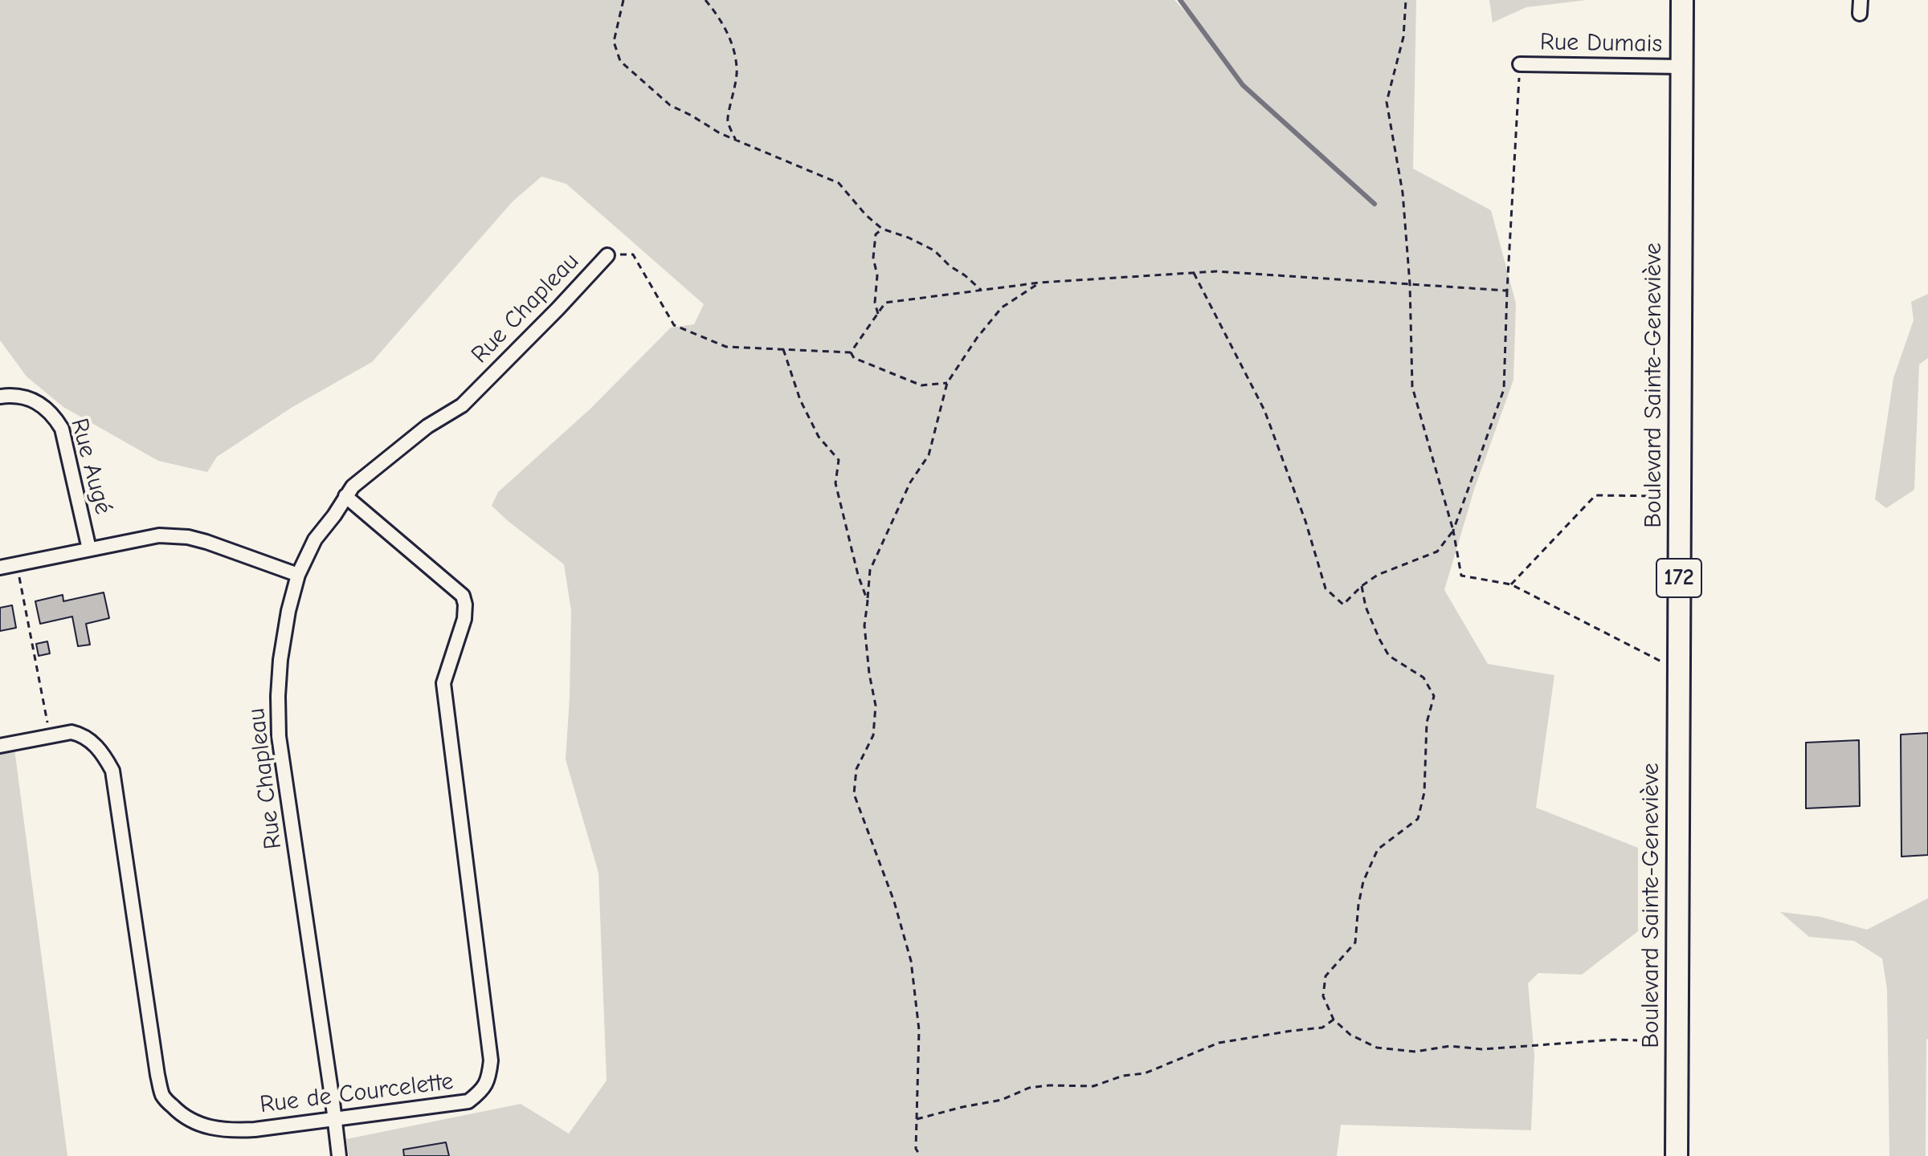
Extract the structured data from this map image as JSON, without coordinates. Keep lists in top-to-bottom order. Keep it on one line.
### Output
{"streets":{"main road":["Boulevard Sainte-Geneviève","172"],"street":["Rue Dumais","Rue Chapleau","Rue Augé","Rue de Courcelette"]},"crossings":[["Rue Dumais","Boulevard Sainte-Geneviève"],["Rue Chapleau","Rue de Courcelette"]]}
